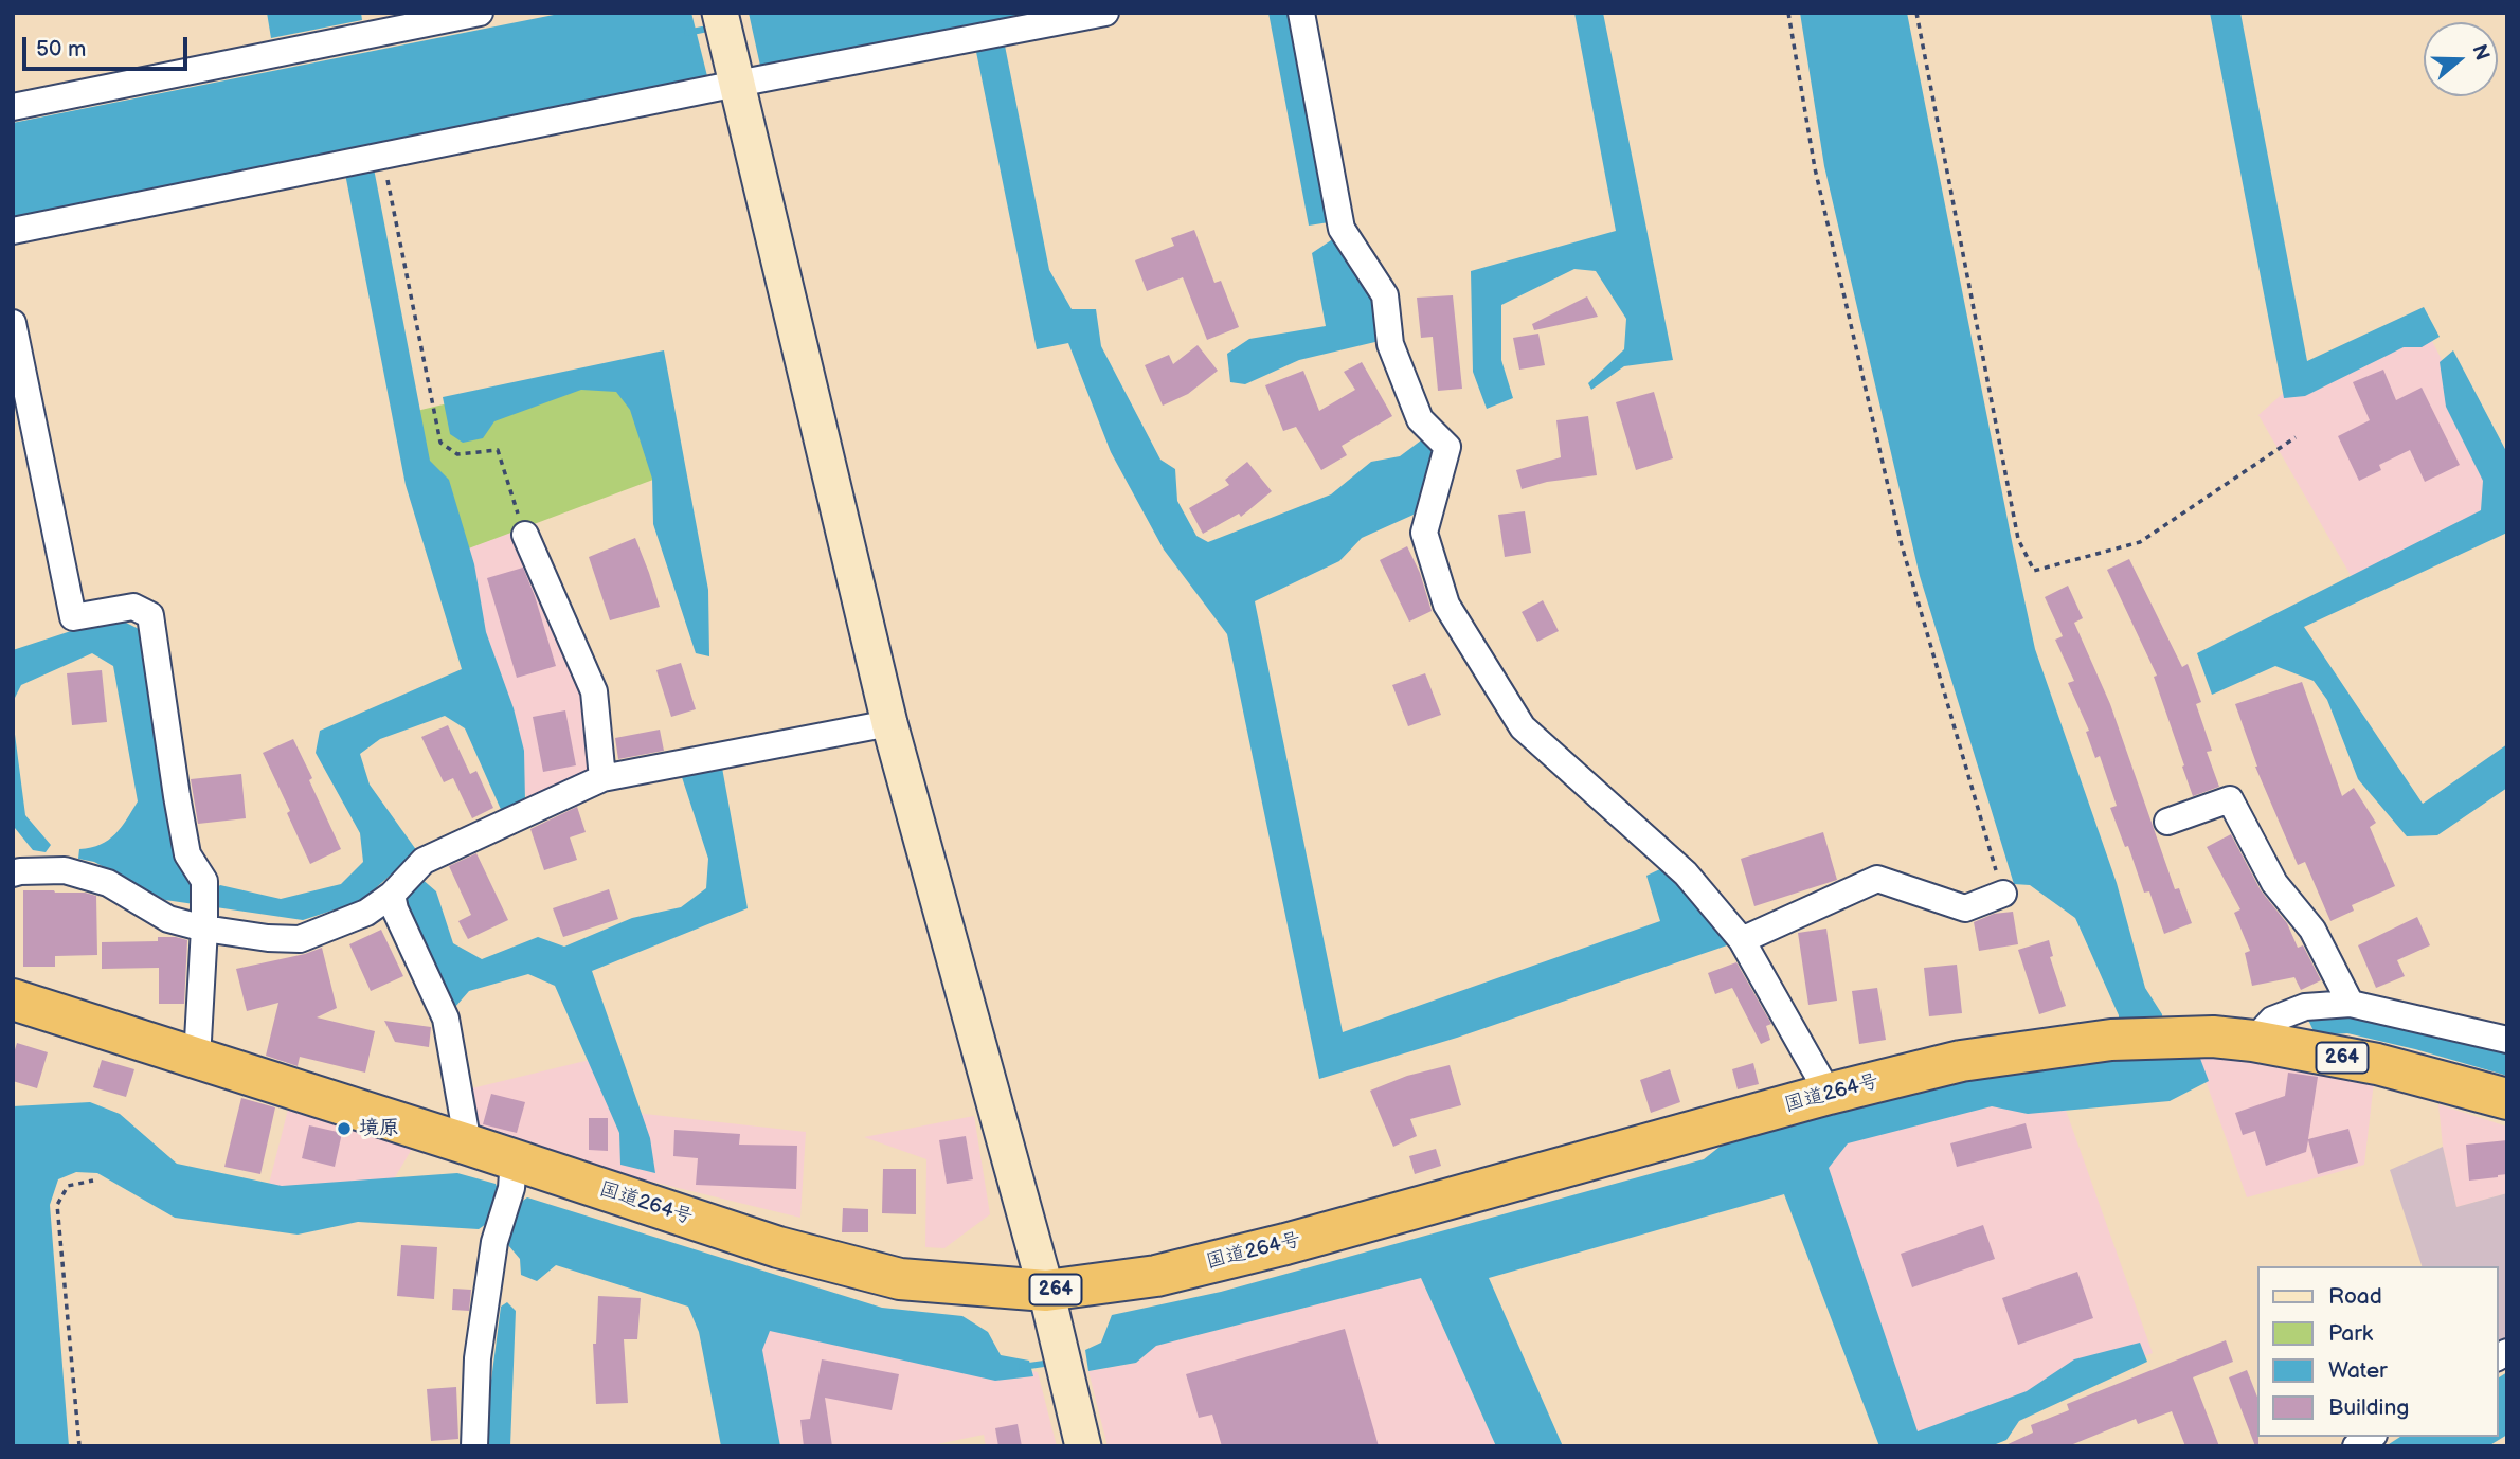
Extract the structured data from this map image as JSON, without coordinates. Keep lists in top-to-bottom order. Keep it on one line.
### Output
{"streets":{"highway":["264","国道264号"]},"places":["境原"],"legend":["Road","Park","Water","Building"],"scale_bar":"50 m","north":"right"}
